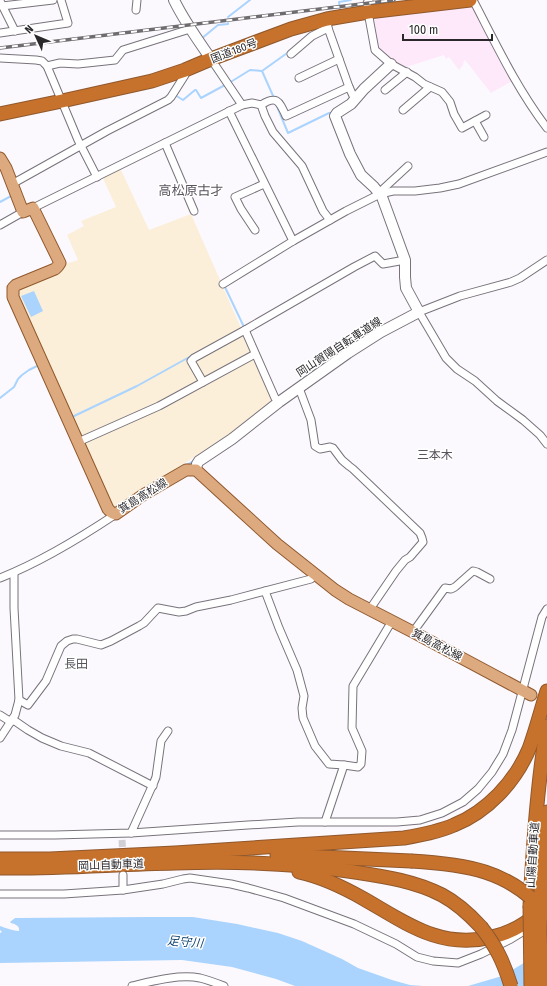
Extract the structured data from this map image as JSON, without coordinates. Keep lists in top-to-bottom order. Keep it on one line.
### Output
{"streets":{"highway":["国道180号","山陽自動車道","岡山自動車道"],"main road":["岡山賀陽自転車道線","箕島高松線"]},"crossings":[["岡山賀陽自転車道線","箕島高松線"]],"districts":["高松原古才","三本木","長田"],"water":["足守川"],"scale_bar":"100 m","north":"top left"}
